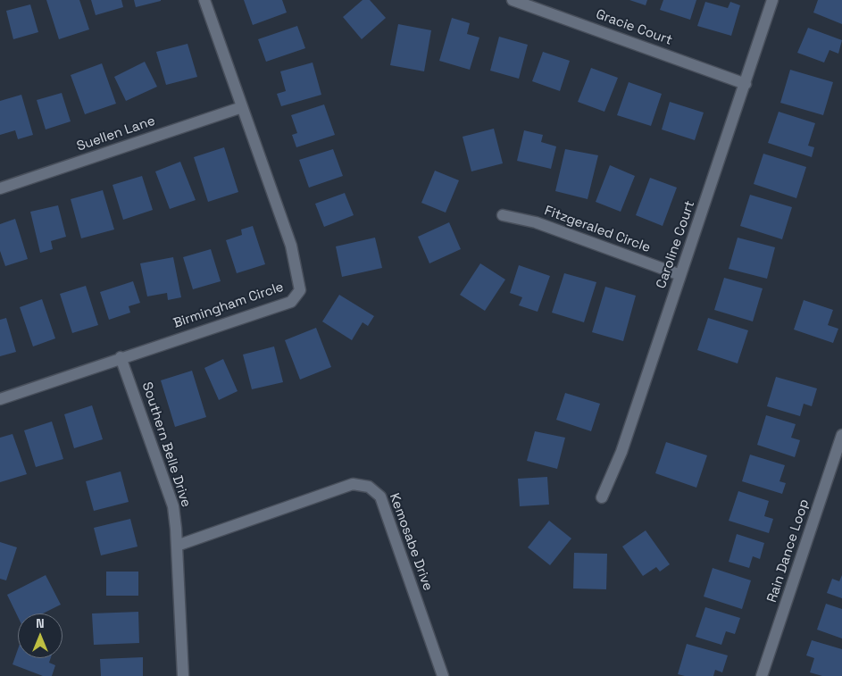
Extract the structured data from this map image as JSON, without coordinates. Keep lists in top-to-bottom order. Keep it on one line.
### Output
{"streets":{"street":["Gracie Court","Suellen Lane","Fitzgeraled Circle","Caroline Court","Birmingham Circle","Southern Belle Drive","Kemosabe Drive","Rain Dance Loop"]},"crossings":[["Gracie Court","Caroline Court"],["Suellen Lane","Birmingham Circle"],["Fitzgeraled Circle","Caroline Court"],["Birmingham Circle","Southern Belle Drive"],["Southern Belle Drive","Kemosabe Drive"]],"north":"top"}
